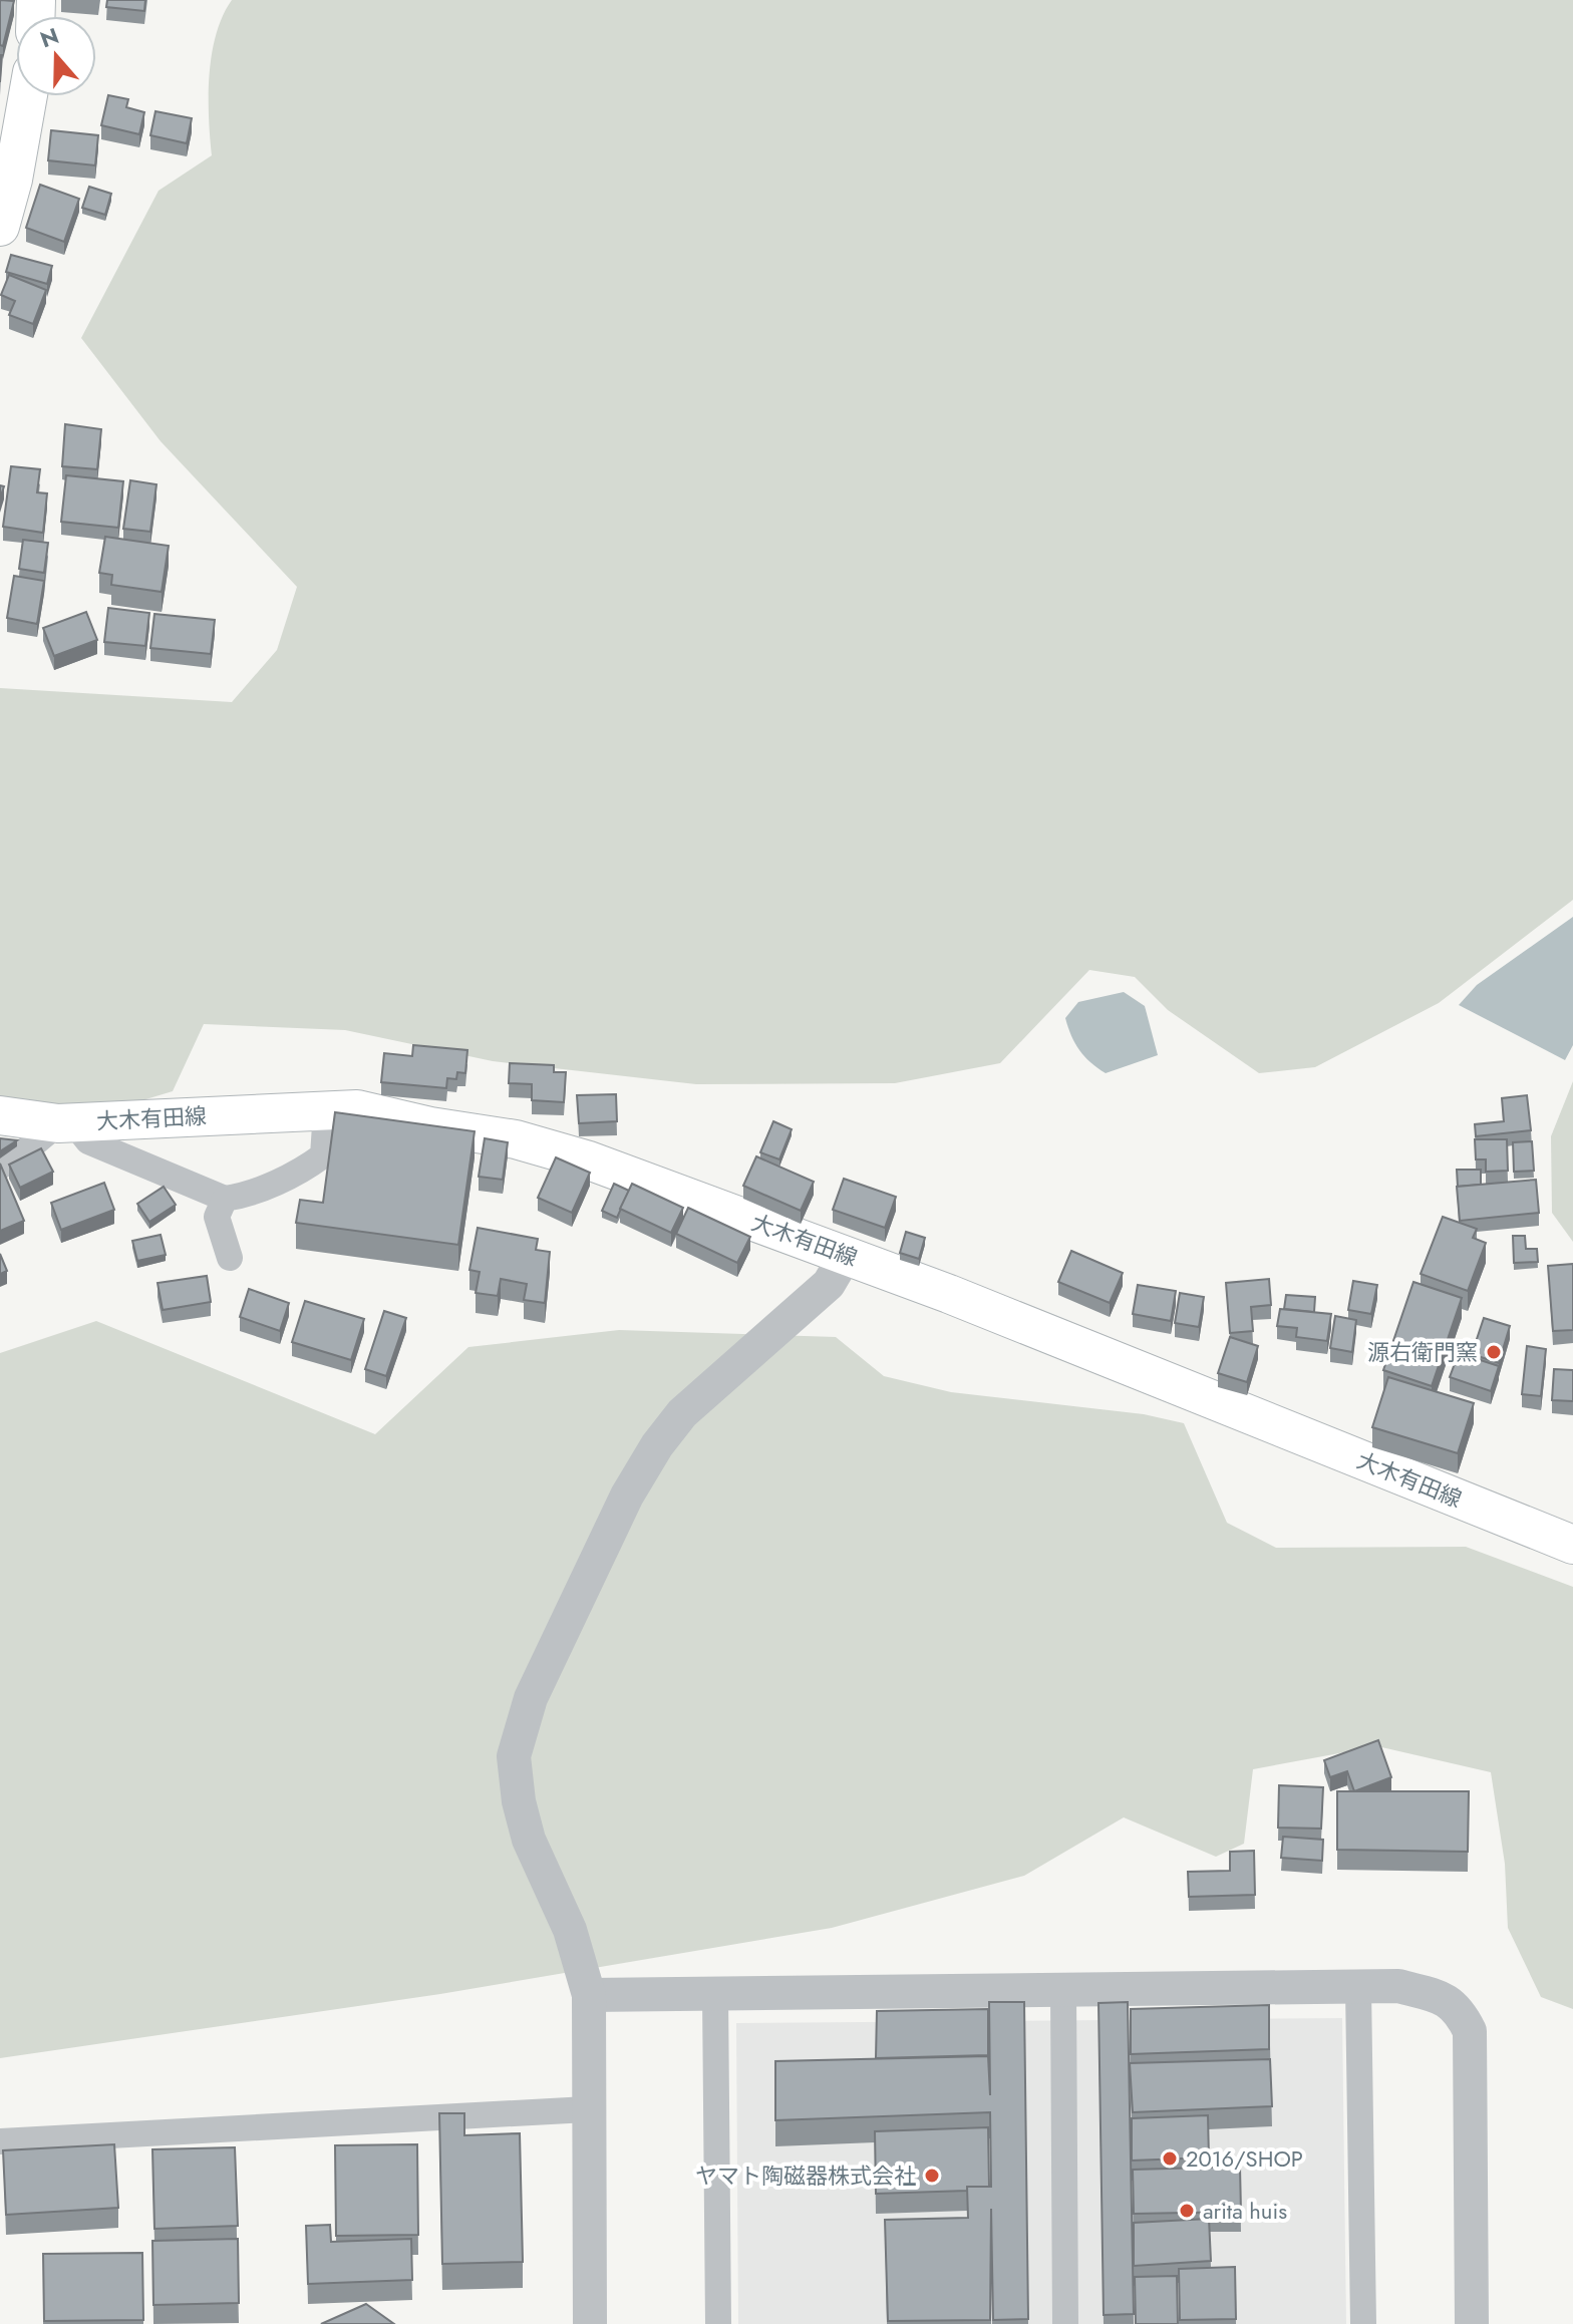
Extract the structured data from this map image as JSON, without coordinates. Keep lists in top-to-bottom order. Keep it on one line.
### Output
{"streets":{"main road":["大木有田線"]},"places":["源右衛門窯","2016/SHOP","ヤマト陶磁器株式会社","arita huis"],"north":"top"}
